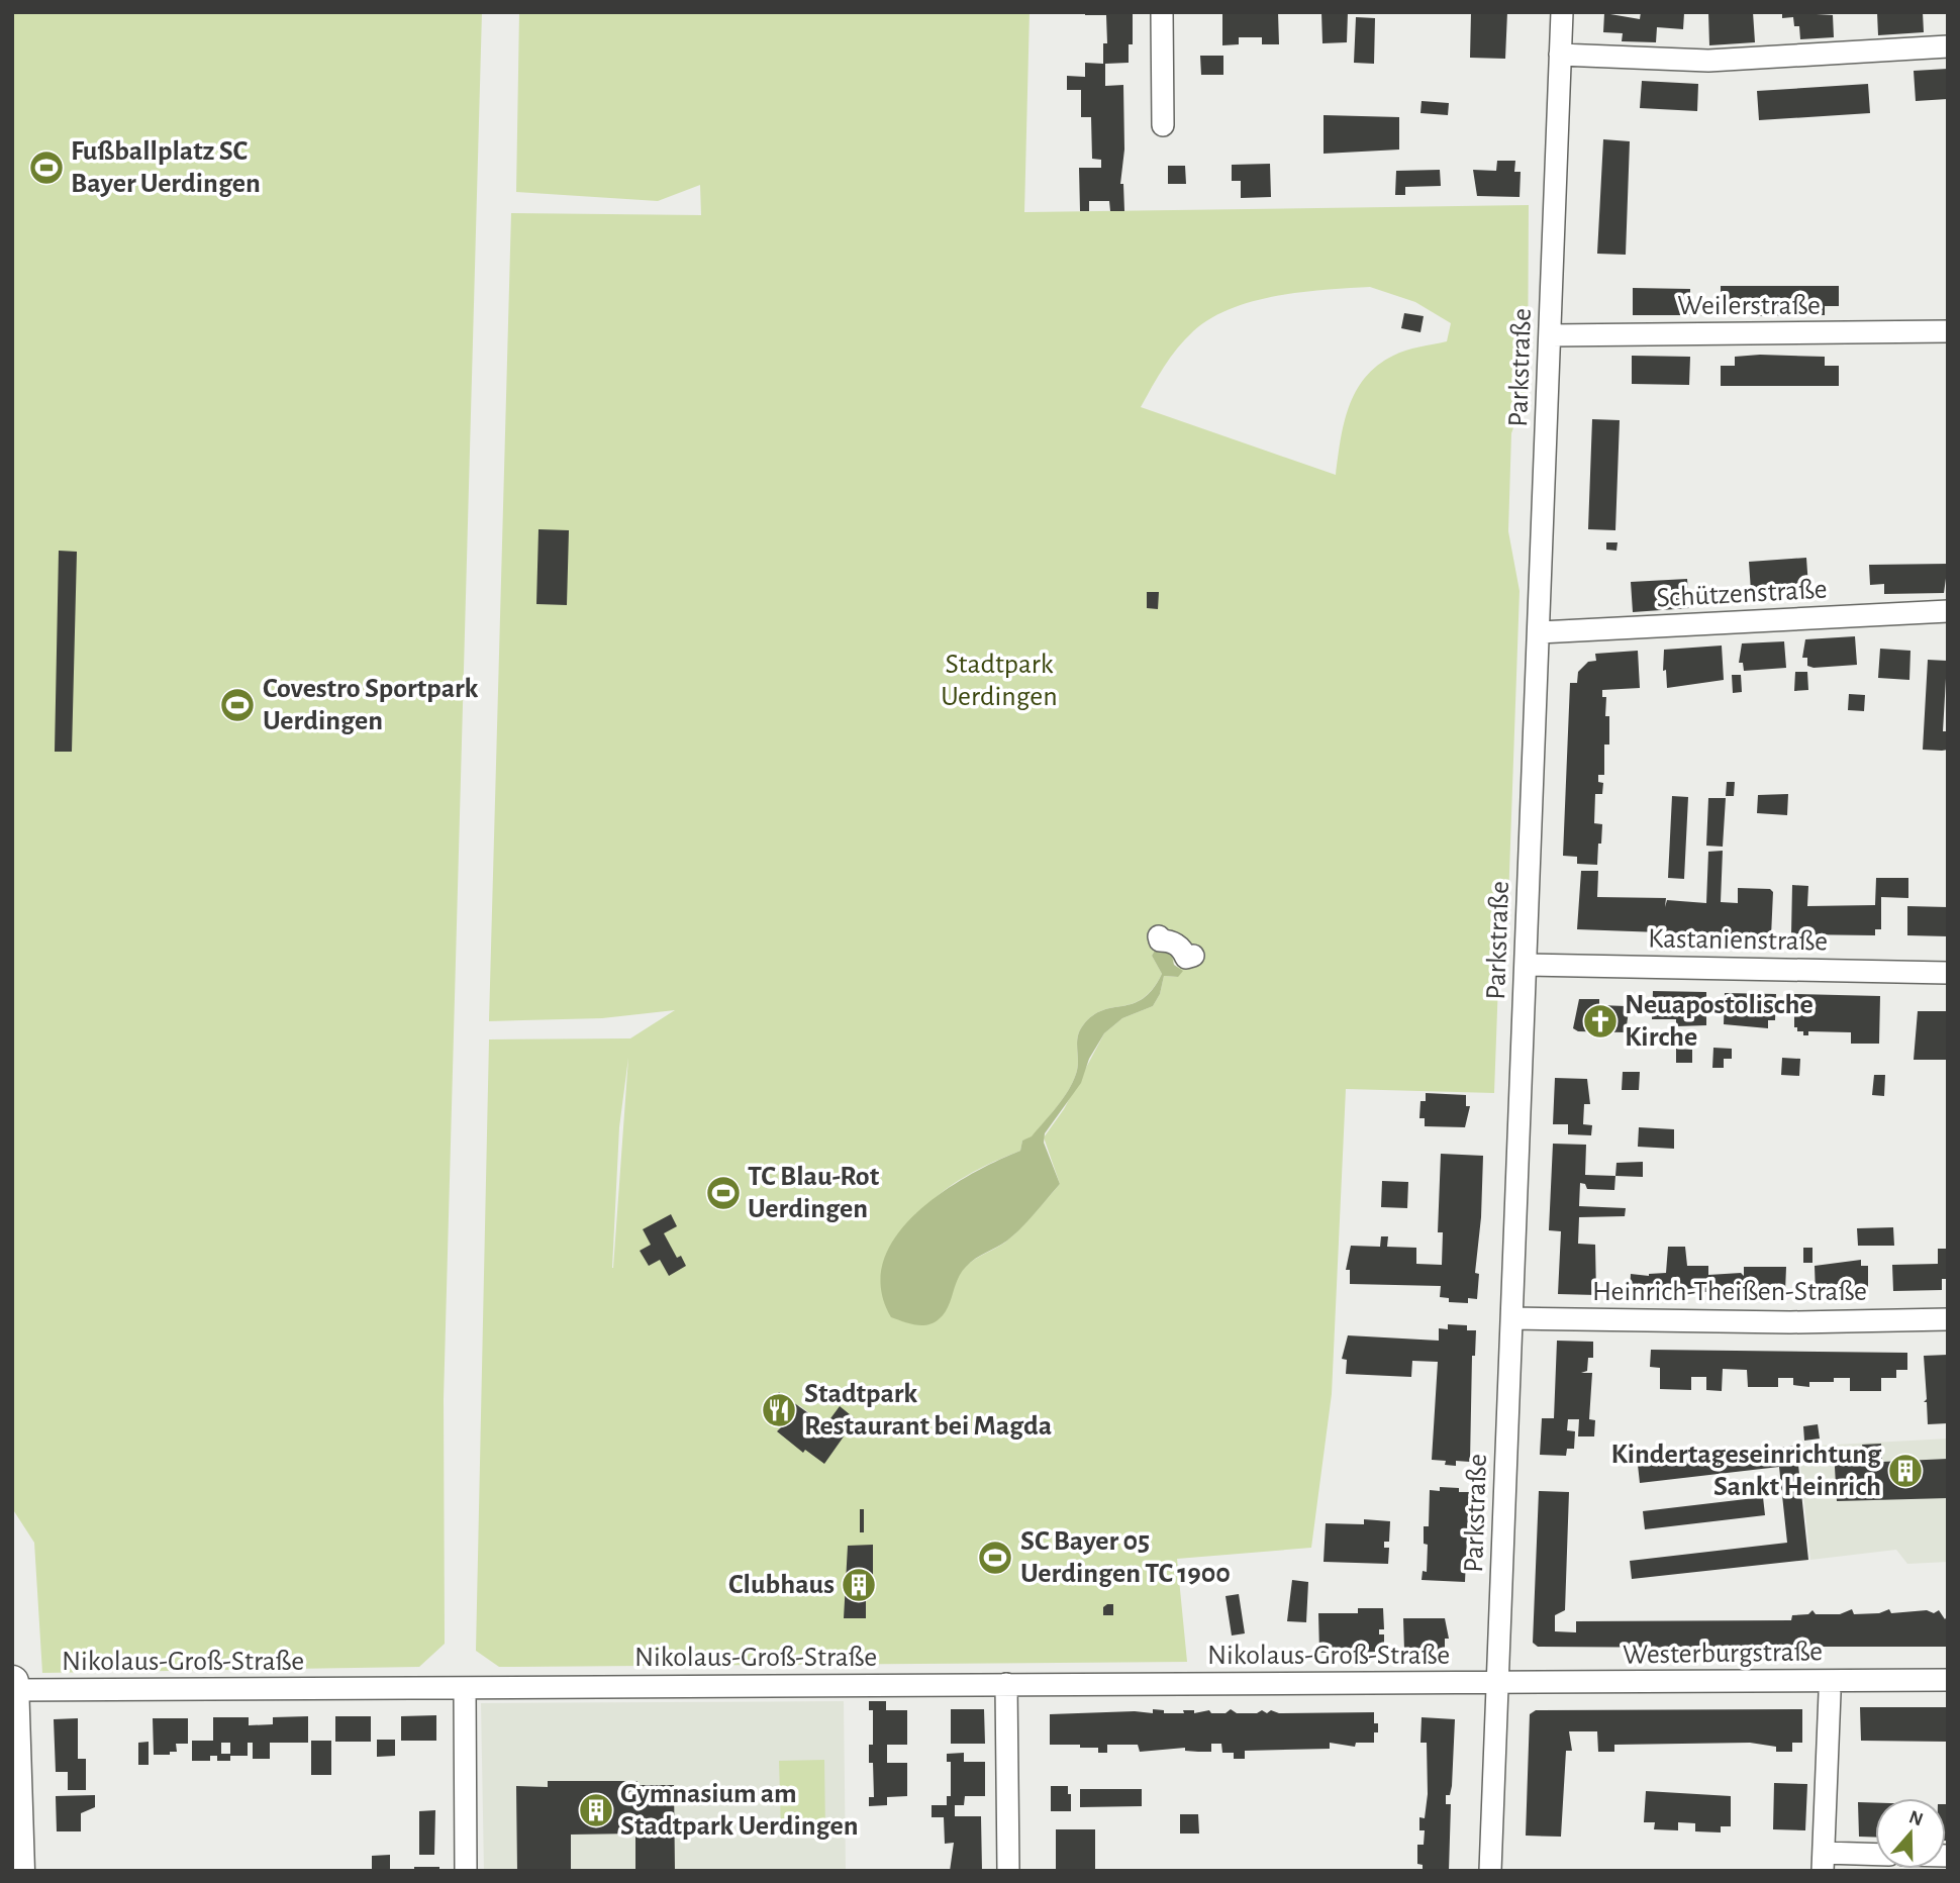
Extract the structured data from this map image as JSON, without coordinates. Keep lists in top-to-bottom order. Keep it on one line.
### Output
{"streets":{"street":["Weilerstraße","Parkstraße","Schützenstraße","Kastanienstraße","Heinrich-Theißen-Straße","Westerburgstraße","Nikolaus-Groß-Straße"]},"crossings":[["Weilerstraße","Parkstraße"],["Parkstraße","Schützenstraße"],["Parkstraße","Kastanienstraße"],["Parkstraße","Heinrich-Theißen-Straße"],["Parkstraße","Westerburgstraße"],["Parkstraße","Nikolaus-Groß-Straße"],["Westerburgstraße","Nikolaus-Groß-Straße"]],"parks":["Stadtpark Uerdingen"],"places":{"sports":["Fußballplatz SC Bayer Uerdingen","Covestro Sportpark Uerdingen","TC Blau-Rot Uerdingen","SC Bayer 05 Uerdingen TC 1900"],"church":["Neuapostolische Kirche"],"restaurant":["Stadtpark Restaurant bei Magda"],"building":["Kindertageseinrichtung Sankt Heinrich","Clubhaus","Gymnasium am Stadtpark Uerdingen"]},"north":"top"}
